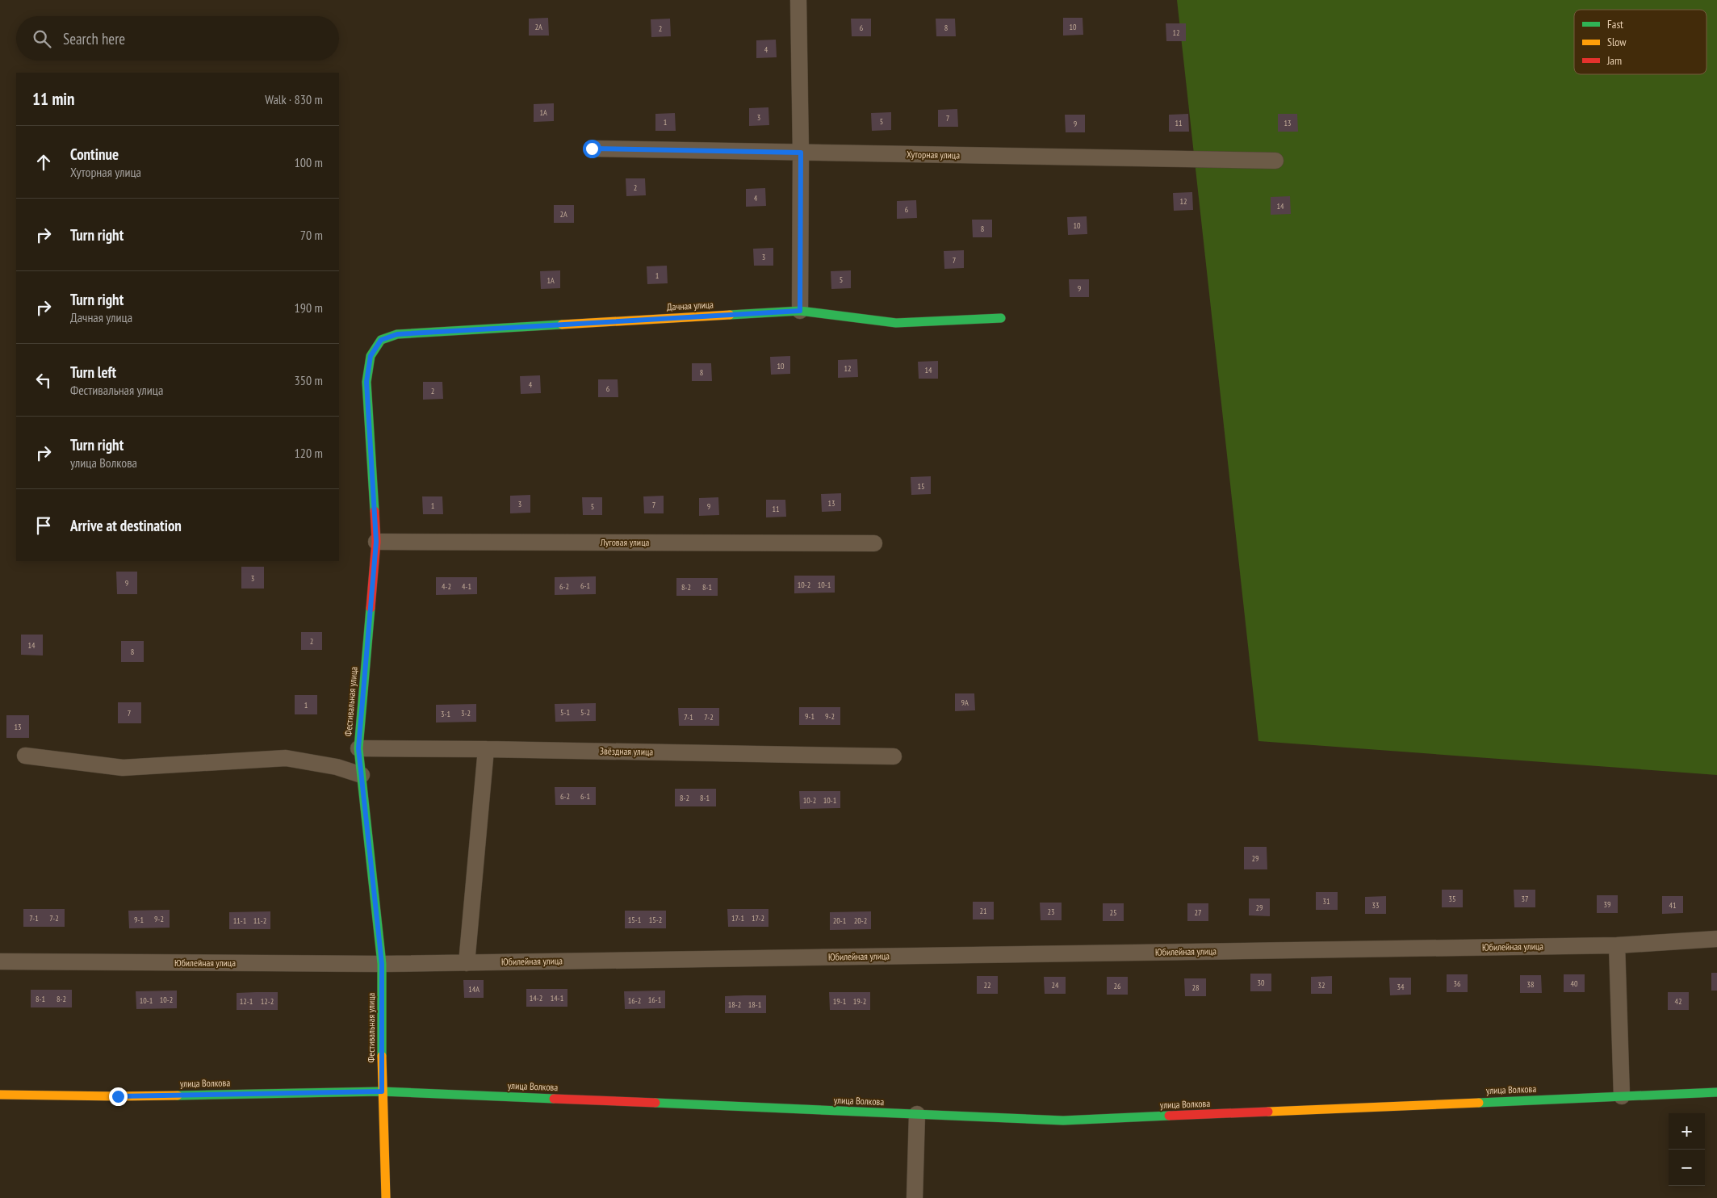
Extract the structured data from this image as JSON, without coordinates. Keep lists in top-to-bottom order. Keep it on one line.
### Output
{"streets":{"street":["Хуторная улица","Дачная улица","Луговая улица","Фестивальная улица","Звёздная улица","Юбилейная улица","улица Волкова"]},"crossings":[["Дачная улица","Фестивальная улица"],["Луговая улица","Фестивальная улица"],["Фестивальная улица","Звёздная улица"],["Фестивальная улица","Юбилейная улица"],["Фестивальная улица","улица Волкова"]],"house_numbers":["2А","10","6","8","2","12","4","1А","3","7","5","1","11","13","9","2","4","12","14","6","2А","10","8","3","7","1","5","1А","9","10","12","14","8","4","6","2","15","13","3","7","1","5","9","11","3","9","10-2","10-1","6-1","4-2","4-1","6-2","8-2","8-1","2","14","8","9А","1","5-1","5-2","7","3-2","3-1","9-1","9-2","7-1","7-2","13","6-2","6-1","8-2","8-1","10-2","10-1","29","35","37","31","39","33","41","29","21","23","25","27","7-1","7-2","17-1","17-2","9-2","9-1","15-1","15-2","11-1","11-2","20-1","20-2","30","36","40","38","22","24","32","26","34","28","14А","14-2","14-1","8-1","8-2","10-2","16-1","10-1","16-2","12-1","12-2","19-1","19-2","42","18-2","18-1"],"legend":["Fast","Slow","Jam"],"page":{"search":"Search here","heading":["11 min","Walk · 830 m"],"list":[["Continue","Хуторная улица","100 m"],["Turn right","70 m"],["Turn right","Дачная улица","190 m"],["Turn left","Фестивальная улица","350 m"],["Turn right","улица Волкова","120 m"],"Arrive at destination"],"map_buttons":["+","−"]}}
